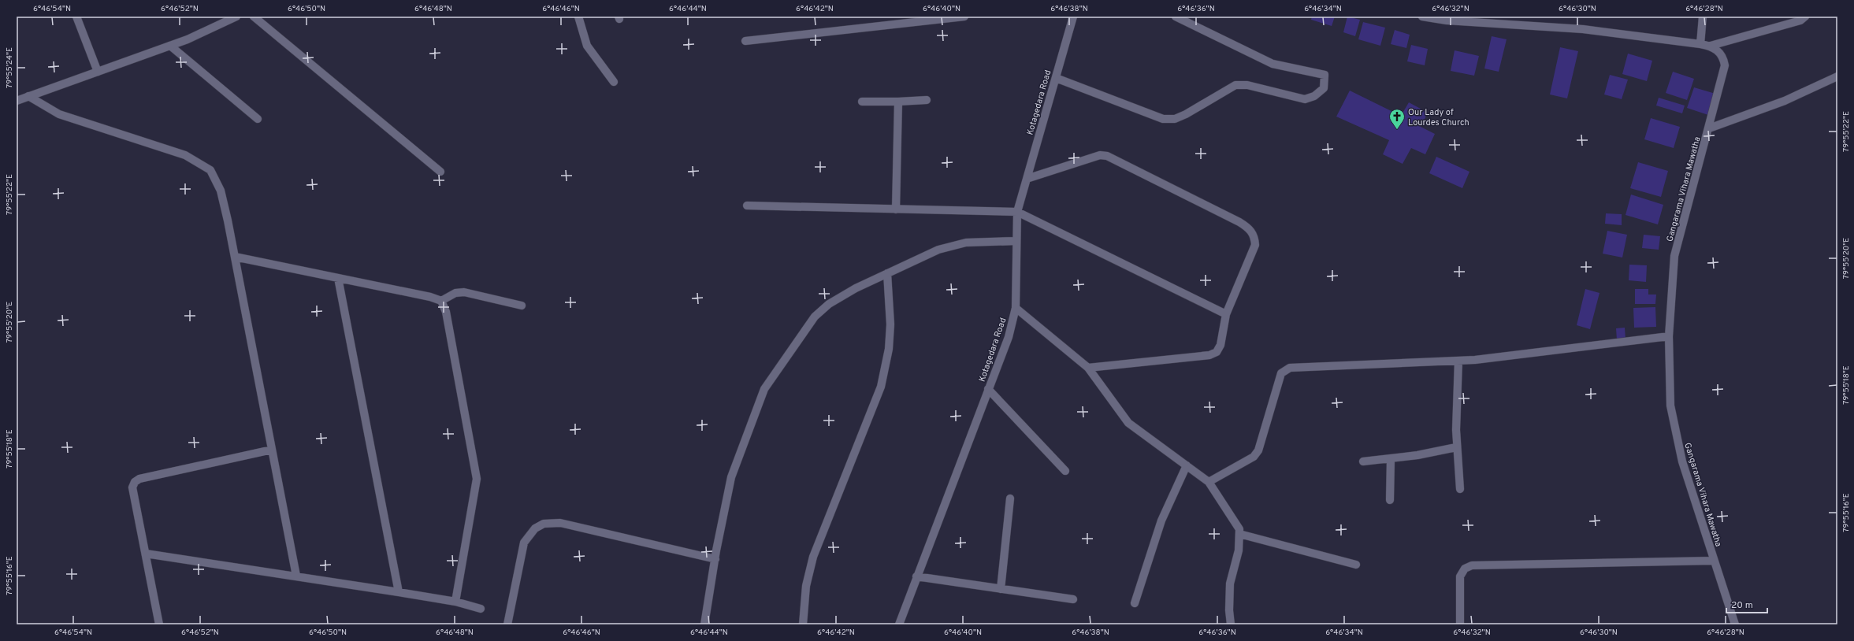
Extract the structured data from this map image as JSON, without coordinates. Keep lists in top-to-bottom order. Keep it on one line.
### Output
{"streets":{"street":["Kotagedara Road","Gangarama Vihara Mawatha"]},"places":{"church":["Our Lady of Lourdes Church"]},"scale_bar":"20 m","coordinates":["6°46'54\"N","6°46'52\"N","6°46'50\"N","6°46'48\"N","6°46'46\"N","6°46'44\"N","6°46'42\"N","6°46'40\"N","6°46'38\"N","6°46'36\"N","6°46'34\"N","6°46'32\"N","6°46'30\"N","6°46'28\"N","79°55'24\"E","79°55'22\"E","79°55'20\"E","79°55'18\"E","79°55'16\"E"]}
